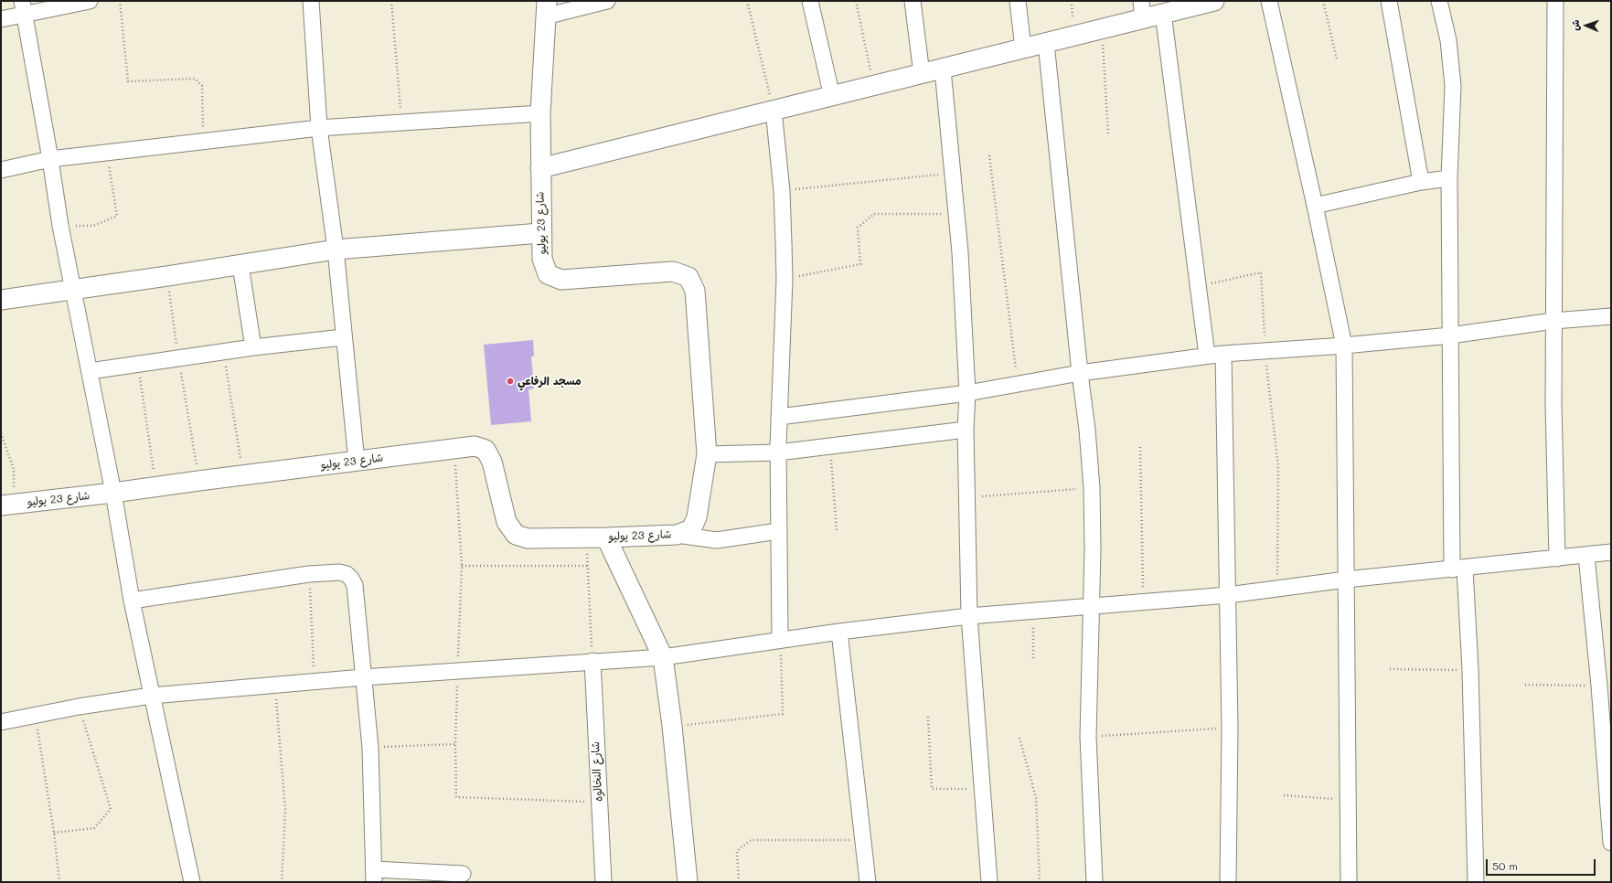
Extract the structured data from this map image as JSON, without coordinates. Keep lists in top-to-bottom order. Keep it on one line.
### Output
{"streets":{"street":["شارع 23 يوليو","شارع النخالوه"]},"places":["مسجد الرفاعي"],"scale_bar":"50 m","north":"left"}
